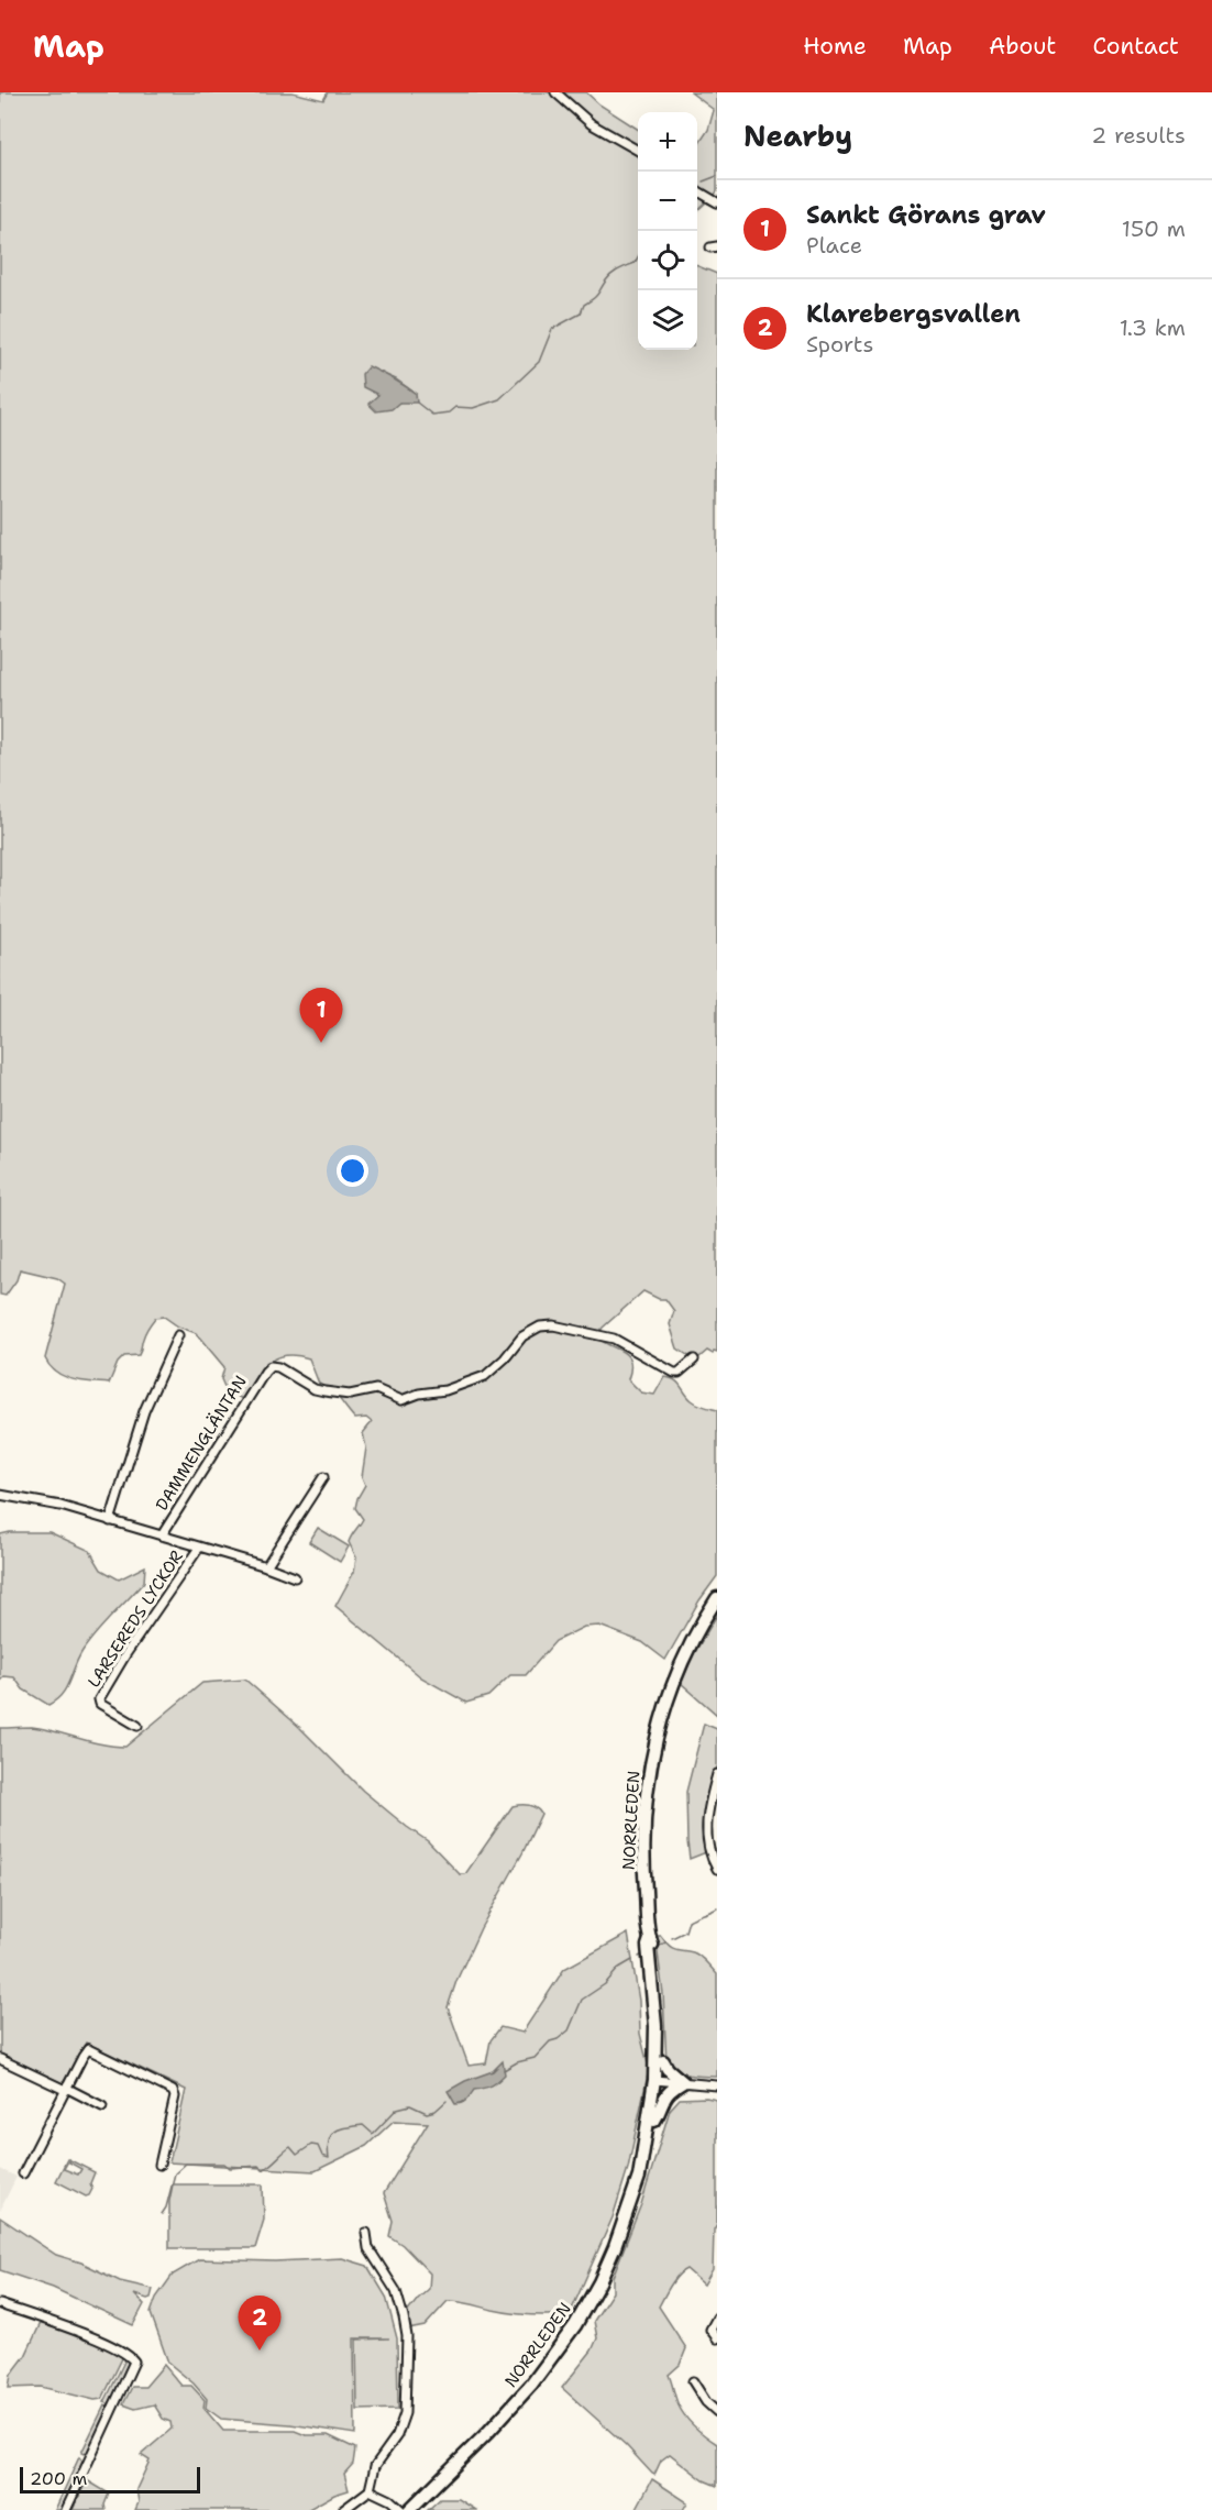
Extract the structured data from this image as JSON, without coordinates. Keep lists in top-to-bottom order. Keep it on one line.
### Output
{"streets":{"highway":["NORRLEDEN"],"street":["DAMMENGLÄNTAN","LARSEREDS LYCKOR"]},"scale_bar":"200 m","page":{"header":"Map","nav":["Home","Map","About","Contact"],"heading":["Nearby","2 results"],"map_buttons":["+","−"],"list":[{"mark":"1","name":"Sankt Görans grav","note":"Place","value":"150 m"},{"mark":"2","name":"Klarebergsvallen","note":"Sports","value":"1.3 km"}],"pins":["1","2"],"scale":"200 m"}}
